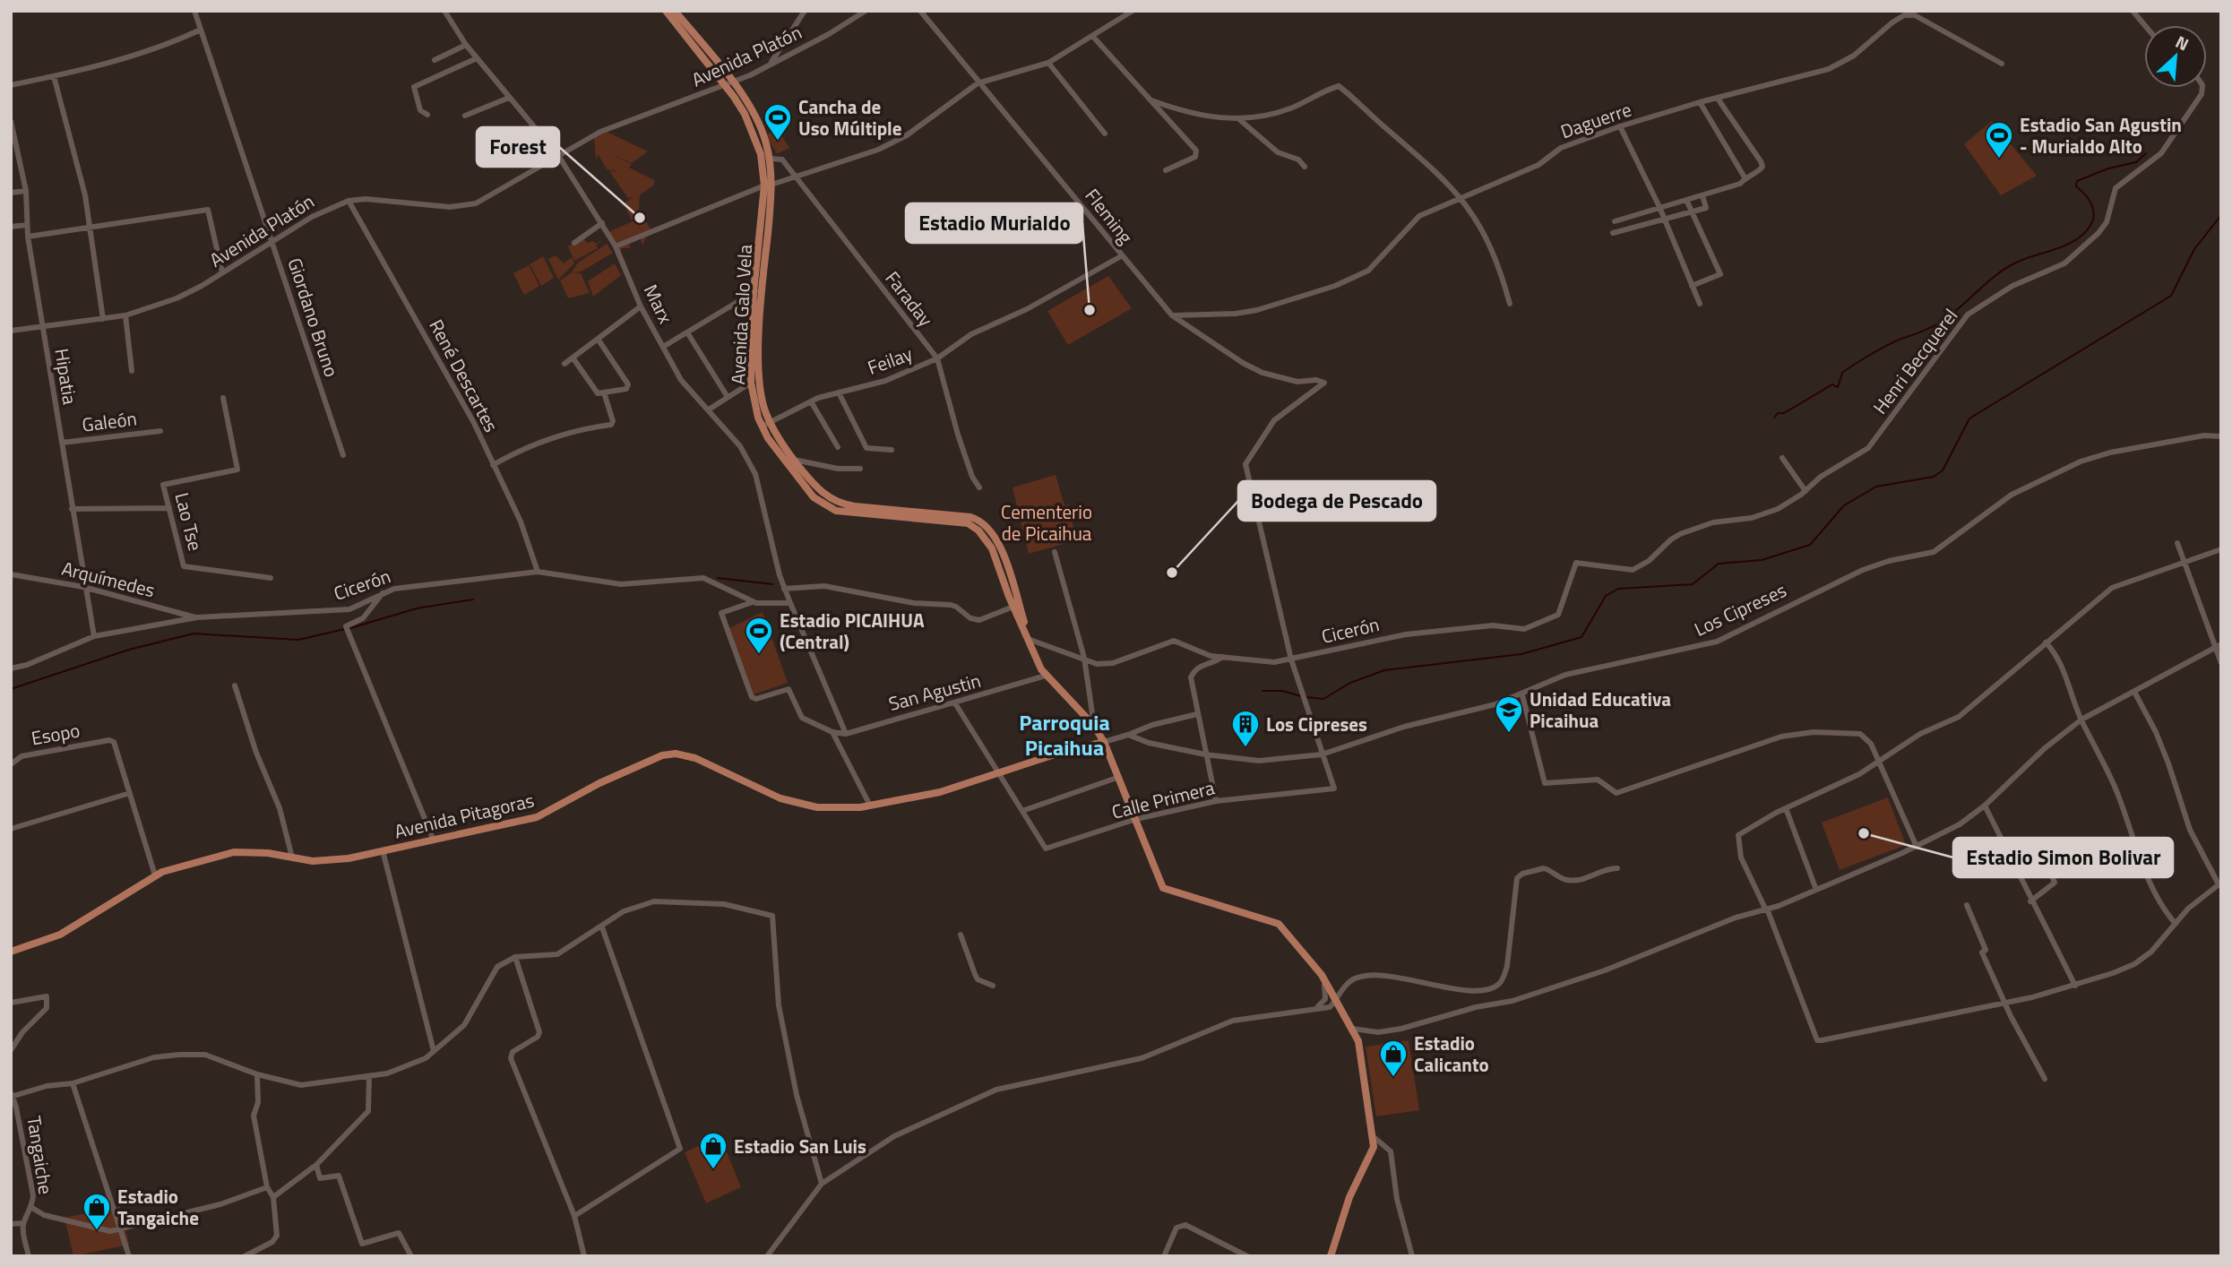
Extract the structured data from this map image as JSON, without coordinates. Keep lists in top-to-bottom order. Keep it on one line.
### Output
{"streets":{"main road":["Avenida Galo Vela","Avenida Pitagoras"],"street":["Avenida Platón","Daguerre","Fleming","Faraday","Marx","Giordano Bruno","Feilay","Henri Becquerel","René Descartes","Hipatia","Galeón","Lao Tse","Arquímedes","Cicerón","Los Cipreses","San Agustin","Esopo","Calle Primera","Tangaiche"]},"crossings":[["Avenida Platón","Marx"],["Avenida Platón","Avenida Galo Vela"],["Avenida Platón","Giordano Bruno"],["Avenida Platón","René Descartes"],["Avenida Platón","Hipatia"],["Daguerre","Fleming"],["Fleming","Feilay"],["Fleming","Cicerón"],["Faraday","Avenida Galo Vela"],["Faraday","Feilay"],["Marx","Cicerón"],["Marx","San Agustin"],["Avenida Galo Vela","Feilay"],["Avenida Galo Vela","Cicerón"],["Avenida Galo Vela","San Agustin"],["Avenida Galo Vela","Calle Primera"],["Avenida Galo Vela","Avenida Pitagoras"],["Henri Becquerel","Cicerón"],["René Descartes","Cicerón"],["Hipatia","Galeón"],["Hipatia","Arquímedes"],["Hipatia","Cicerón"],["Arquímedes","Cicerón"],["Los Cipreses","Calle Primera"]],"districts":["Parroquia Picaihua"],"parks":["Cementerio de Picaihua"],"places":{"sports":["Cancha de Uso Múltiple","Estadio San Agustin - Murialdo Alto","Estadio PICAIHUA (Central)"],"other":["Forest","Estadio Murialdo","Bodega de Pescado","Estadio Simon Bolivar"],"school or university":["Unidad Educativa Picaihua"],"building":["Los Cipreses"],"shop":["Estadio Calicanto","Estadio San Luis","Estadio Tangaiche"]},"north":"top right"}
